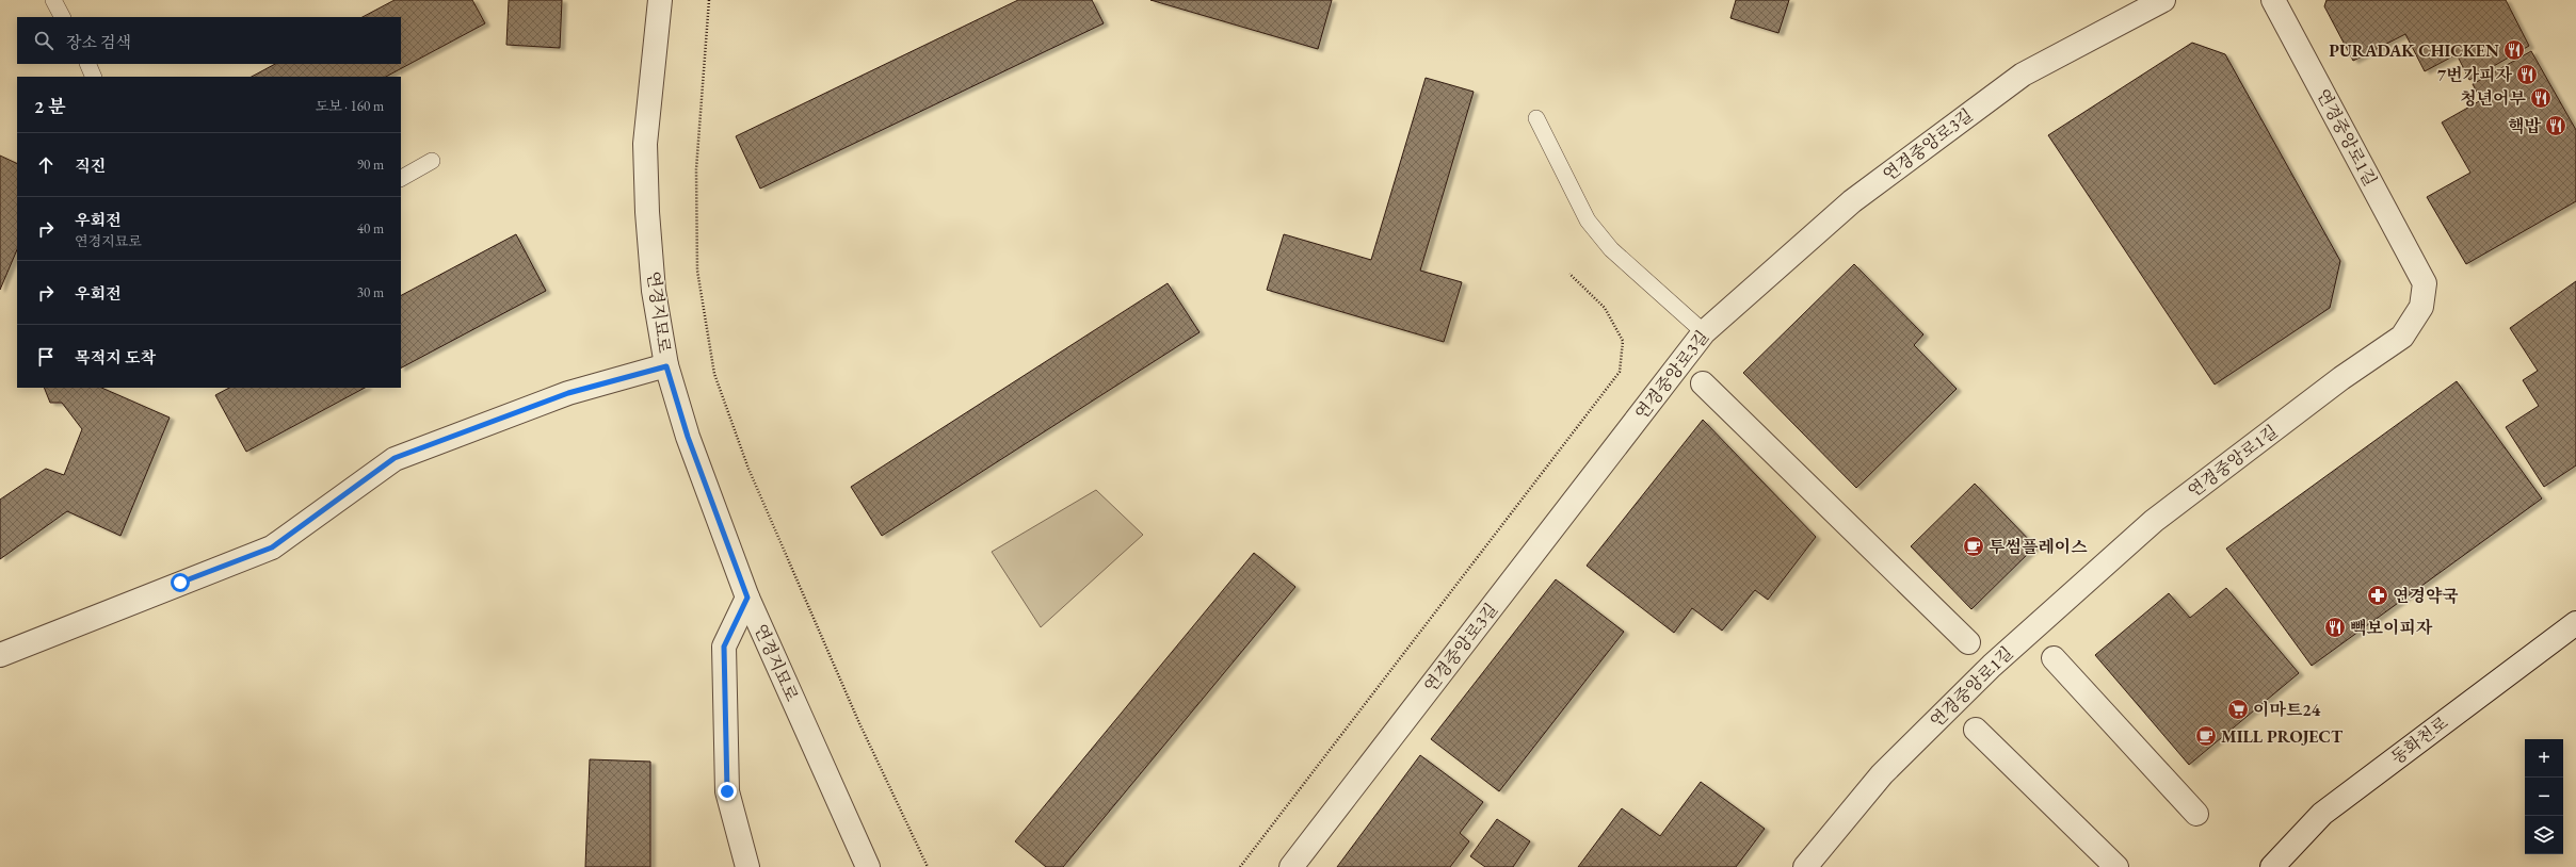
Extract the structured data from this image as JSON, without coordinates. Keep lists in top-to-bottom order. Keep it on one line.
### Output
{"streets":{"street":["연경중앙로1길","연경중앙로3길","연경지묘로","동화천로"]},"places":{"restaurant":["PURADAK CHICKEN","7번가피자","청년어부","핵밥","빽보이피자"],"cafe":["투썸플레이스","MILL PROJECT"],"pharmacy":["연경약국"],"supermarket":["이마트24"]},"page":{"search":"장소 검색","heading":["2 분","도보 · 160 m"],"list":[["직진","90 m"],["우회전","연경지묘로","40 m"],["우회전","30 m"],"목적지 도착"],"map_buttons":["+","−"]}}
